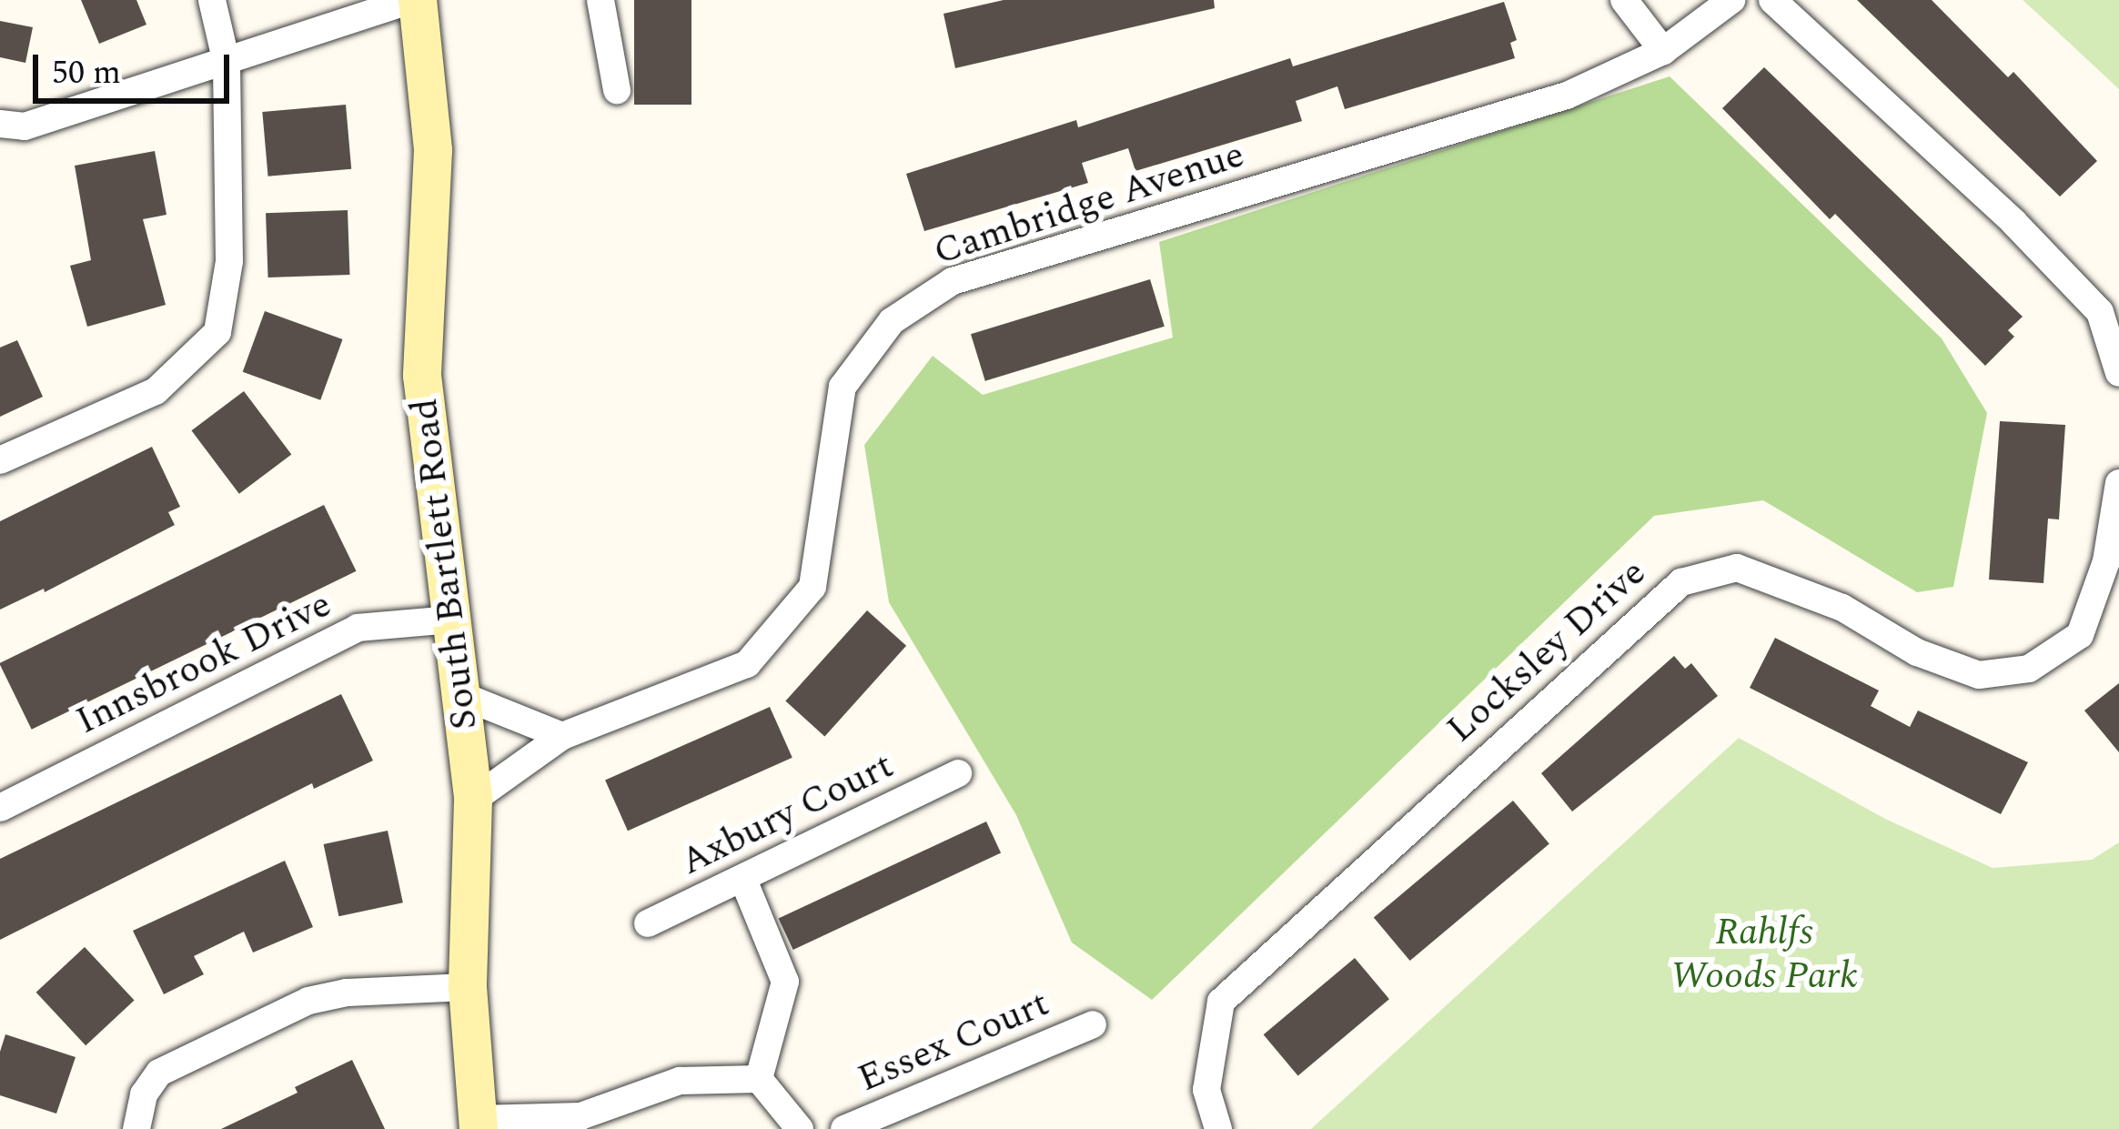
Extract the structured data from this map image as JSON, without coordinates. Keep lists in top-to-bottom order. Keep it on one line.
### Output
{"streets":{"main road":["South Bartlett Road"],"street":["Cambridge Avenue","Locksley Drive","Innsbrook Drive","Axbury Court","Essex Court"]},"crossings":[["Cambridge Avenue","South Bartlett Road"],["South Bartlett Road","Innsbrook Drive"]],"parks":["Rahlfs Woods Park"],"scale_bar":"50 m"}
